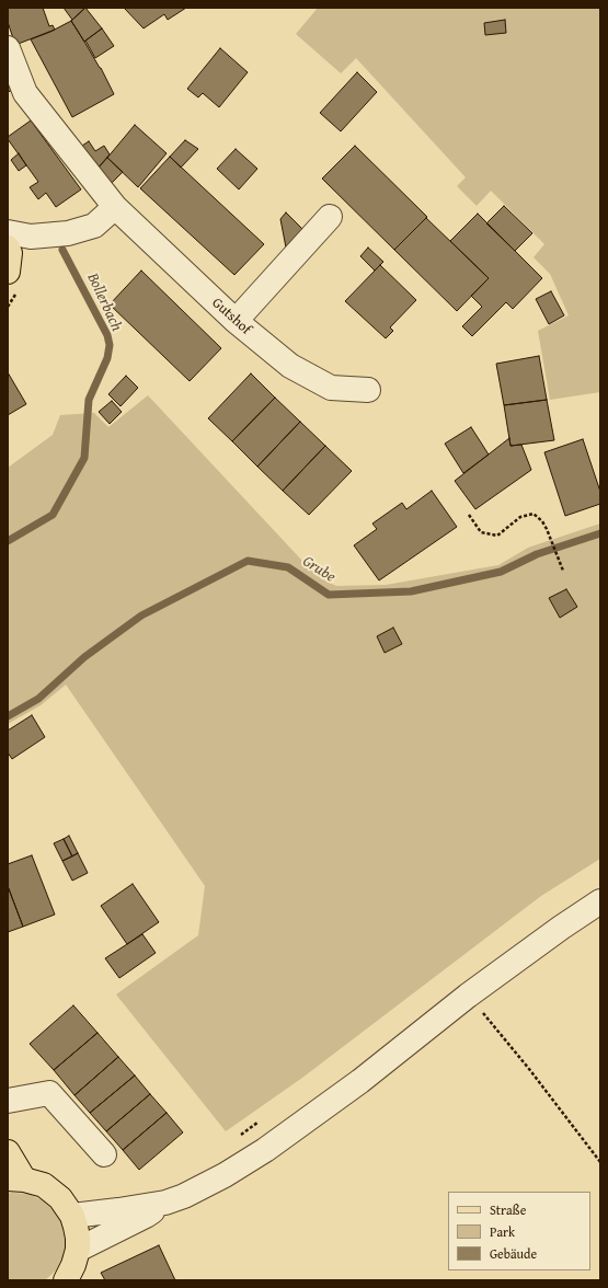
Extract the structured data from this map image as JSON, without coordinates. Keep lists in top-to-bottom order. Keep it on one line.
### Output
{"streets":{"street":["Gutshof"]},"water":["Bollerbach","Grube"],"legend":["Straße","Park","Gebäude"]}
